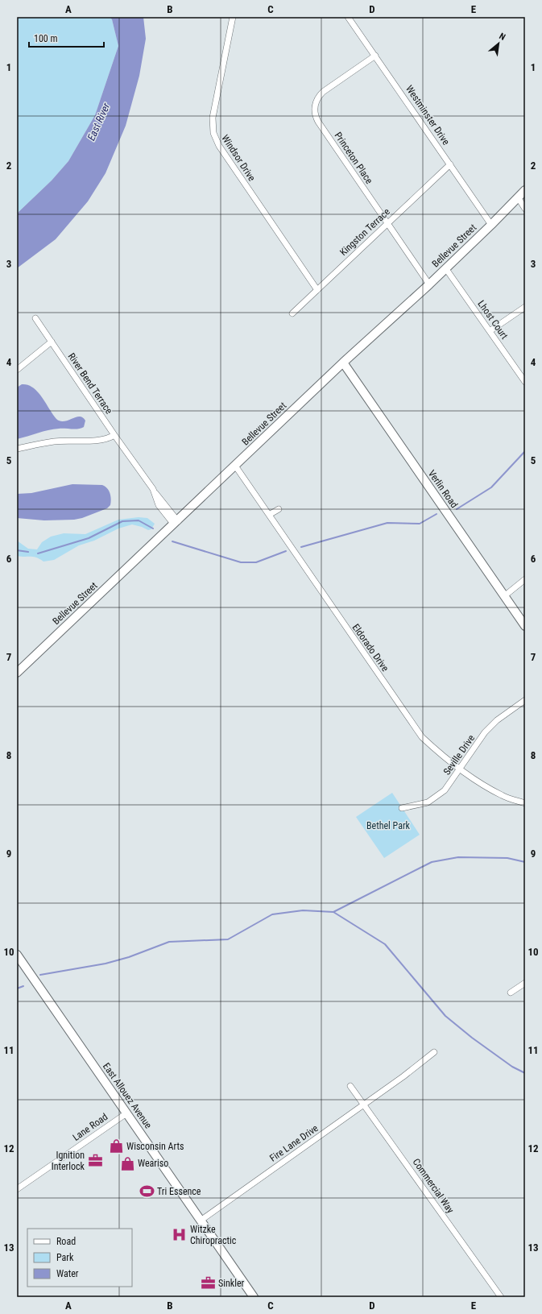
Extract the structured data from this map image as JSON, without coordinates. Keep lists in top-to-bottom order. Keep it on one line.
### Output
{"streets":{"street":["Westminster Drive","Windsor Drive","Princeton Place","Kingston Terrace","Bellevue Street","Lhost Court","River Bend Terrace","Verlin Road","Eldorado Drive","Seville Drive","East Allouez Avenue","Lane Road","Fire Lane Drive","Commercial Way"]},"crossings":[["Westminster Drive","Princeton Place"],["Westminster Drive","Kingston Terrace"],["Westminster Drive","Bellevue Street"],["Windsor Drive","Kingston Terrace"],["Princeton Place","Kingston Terrace"],["Princeton Place","Bellevue Street"],["Bellevue Street","Lhost Court"],["Bellevue Street","River Bend Terrace"],["Bellevue Street","Verlin Road"],["Bellevue Street","Eldorado Drive"],["Eldorado Drive","Seville Drive"],["East Allouez Avenue","Lane Road"],["East Allouez Avenue","Fire Lane Drive"],["Fire Lane Drive","Commercial Way"]],"water":["East River"],"parks":["Bethel Park"],"places":{"shop":["Wisconsin Arts","Weariso"],"office":["Ignition Interlock","Sinkler"],"sports":["Tri Essence"],"hospital":["Witzke Chiropractic"]},"legend":["Road","Park","Water"],"scale_bar":"100 m","north":"top right","grid":{"columns":["A","B","C","D","E"],"rows":["1","2","3","4","5","6","7","8","9","10","11","12","13"]}}
